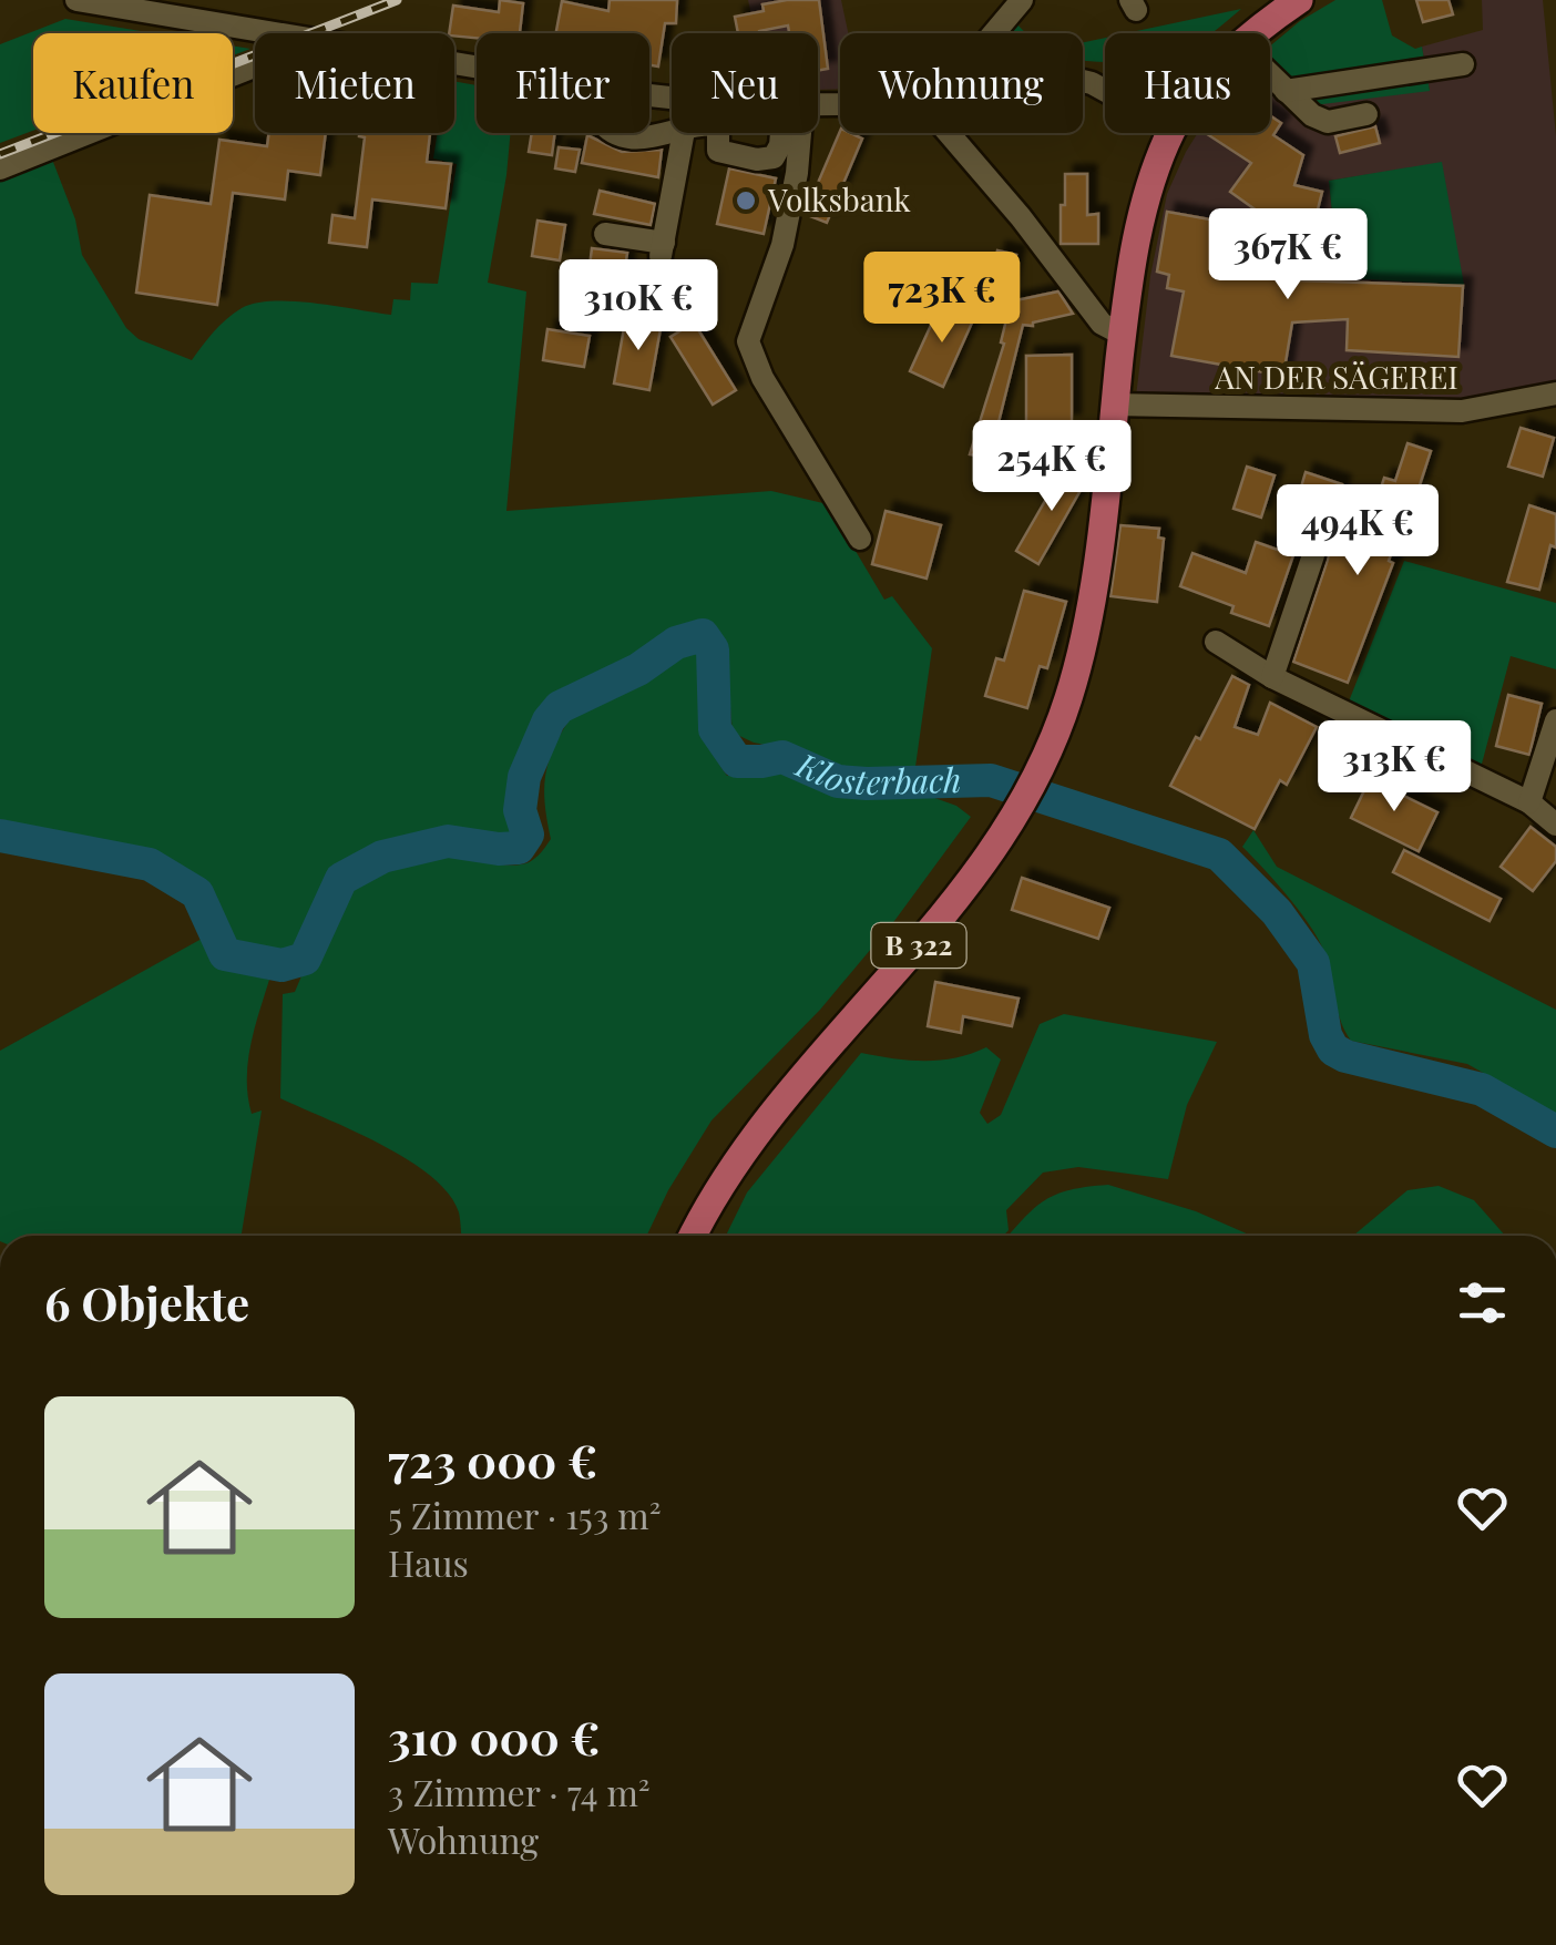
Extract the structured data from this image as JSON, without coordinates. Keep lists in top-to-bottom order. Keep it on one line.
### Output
{"streets":{"main road":["B 322"],"street":["AN DER SÄGEREI"]},"crossings":[["AN DER SÄGEREI","B 322"]],"water":["Klosterbach"],"places":["Volksbank"],"page":{"chip":["Kaufen","Mieten","Filter","Neu","Wohnung","Haus"],"price":["367K €","723K €","310K €","254K €","494K €","313K €"],"heading":"6 Objekte","list":[{"name":"723 000 €","note":"5 Zimmer · 153 m² · Haus"},{"name":"310 000 €","note":"3 Zimmer · 74 m² · Wohnung"}]}}
